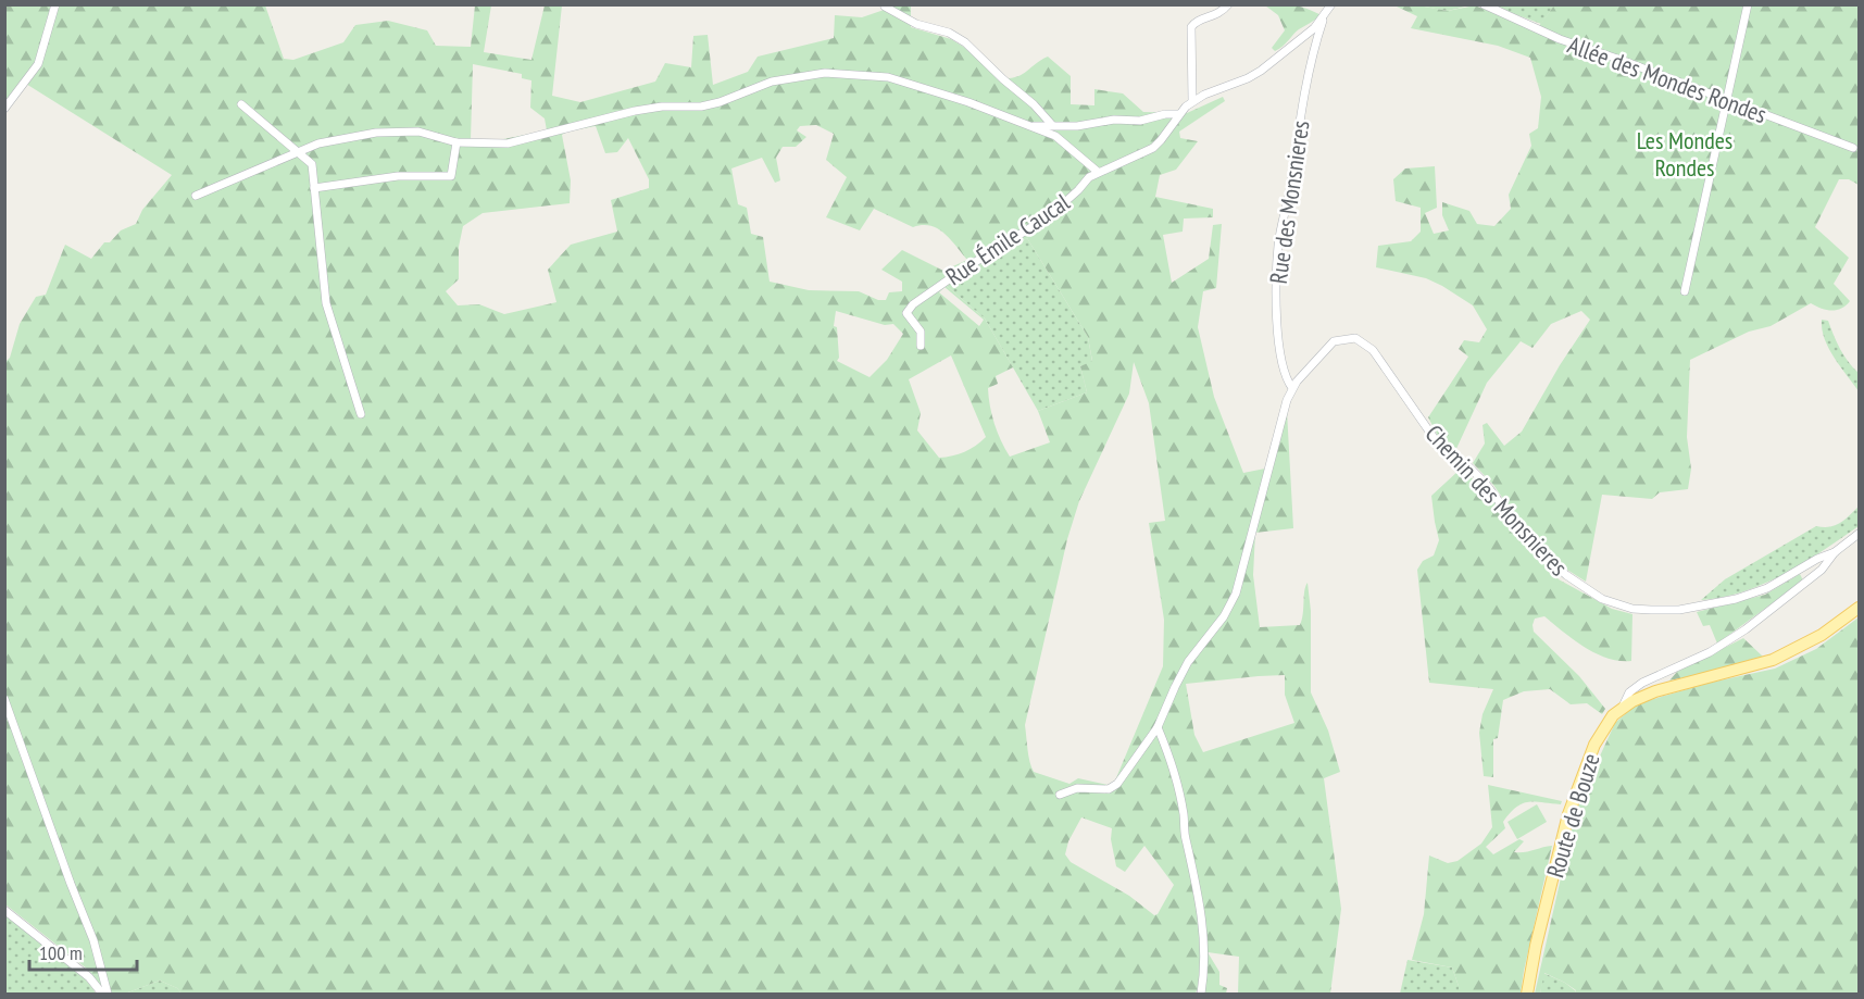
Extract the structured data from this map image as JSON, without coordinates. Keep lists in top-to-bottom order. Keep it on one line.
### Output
{"streets":{"main road":["Route de Bouze"],"street":["Allée des Mondes Rondes","Rue des Monsnieres","Rue Émile Caucal","Chemin des Monsnieres"]},"crossings":[["Rue des Monsnieres","Chemin des Monsnieres"]],"parks":["Les Mondes Rondes"],"scale_bar":"100 m"}
